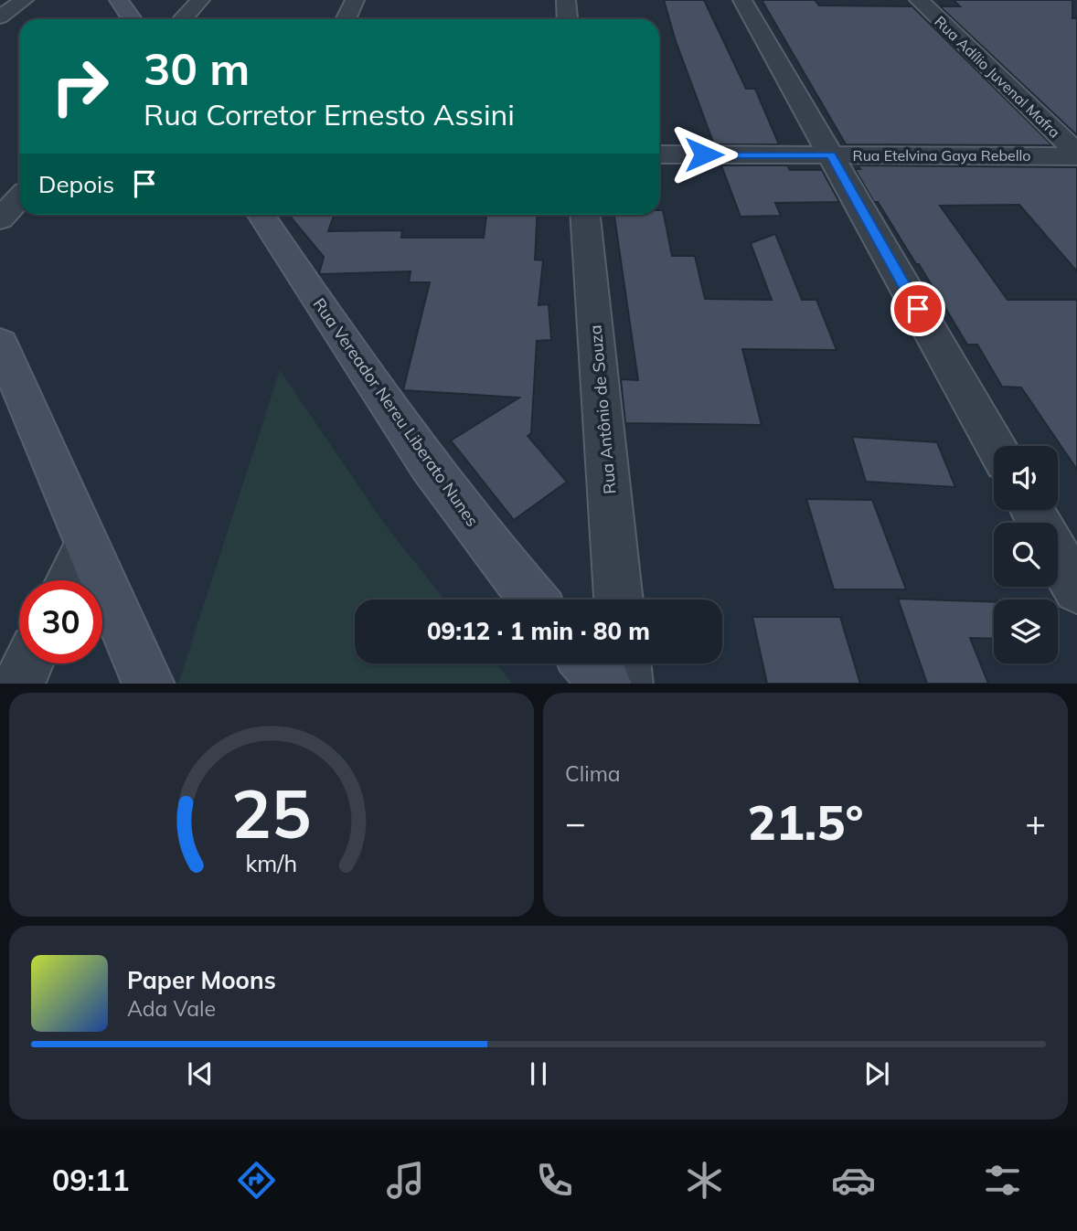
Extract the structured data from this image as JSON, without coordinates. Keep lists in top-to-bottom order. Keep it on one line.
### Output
{"streets":{"main road":["Rua Vereador Nereu Liberato Nunes"],"street":["Rua Adílio Juvenal Mafra","Rua Etelvina Gaya Rebello","Rua Antônio de Souza"]},"crossings":[["Rua Adílio Juvenal Mafra","Rua Etelvina Gaya Rebello"]],"page":{"turn":["30 m","Rua Corretor Ernesto Assini"],"then":"Depois","limit":"30","trip":"09:12 · 1 min · 80 m","tile":"Clima","heat":["−","21.5°","+"],"song":["Paper Moons","Ada Vale"],"tabs":"09:11","gauge":["25","km/h"]}}
